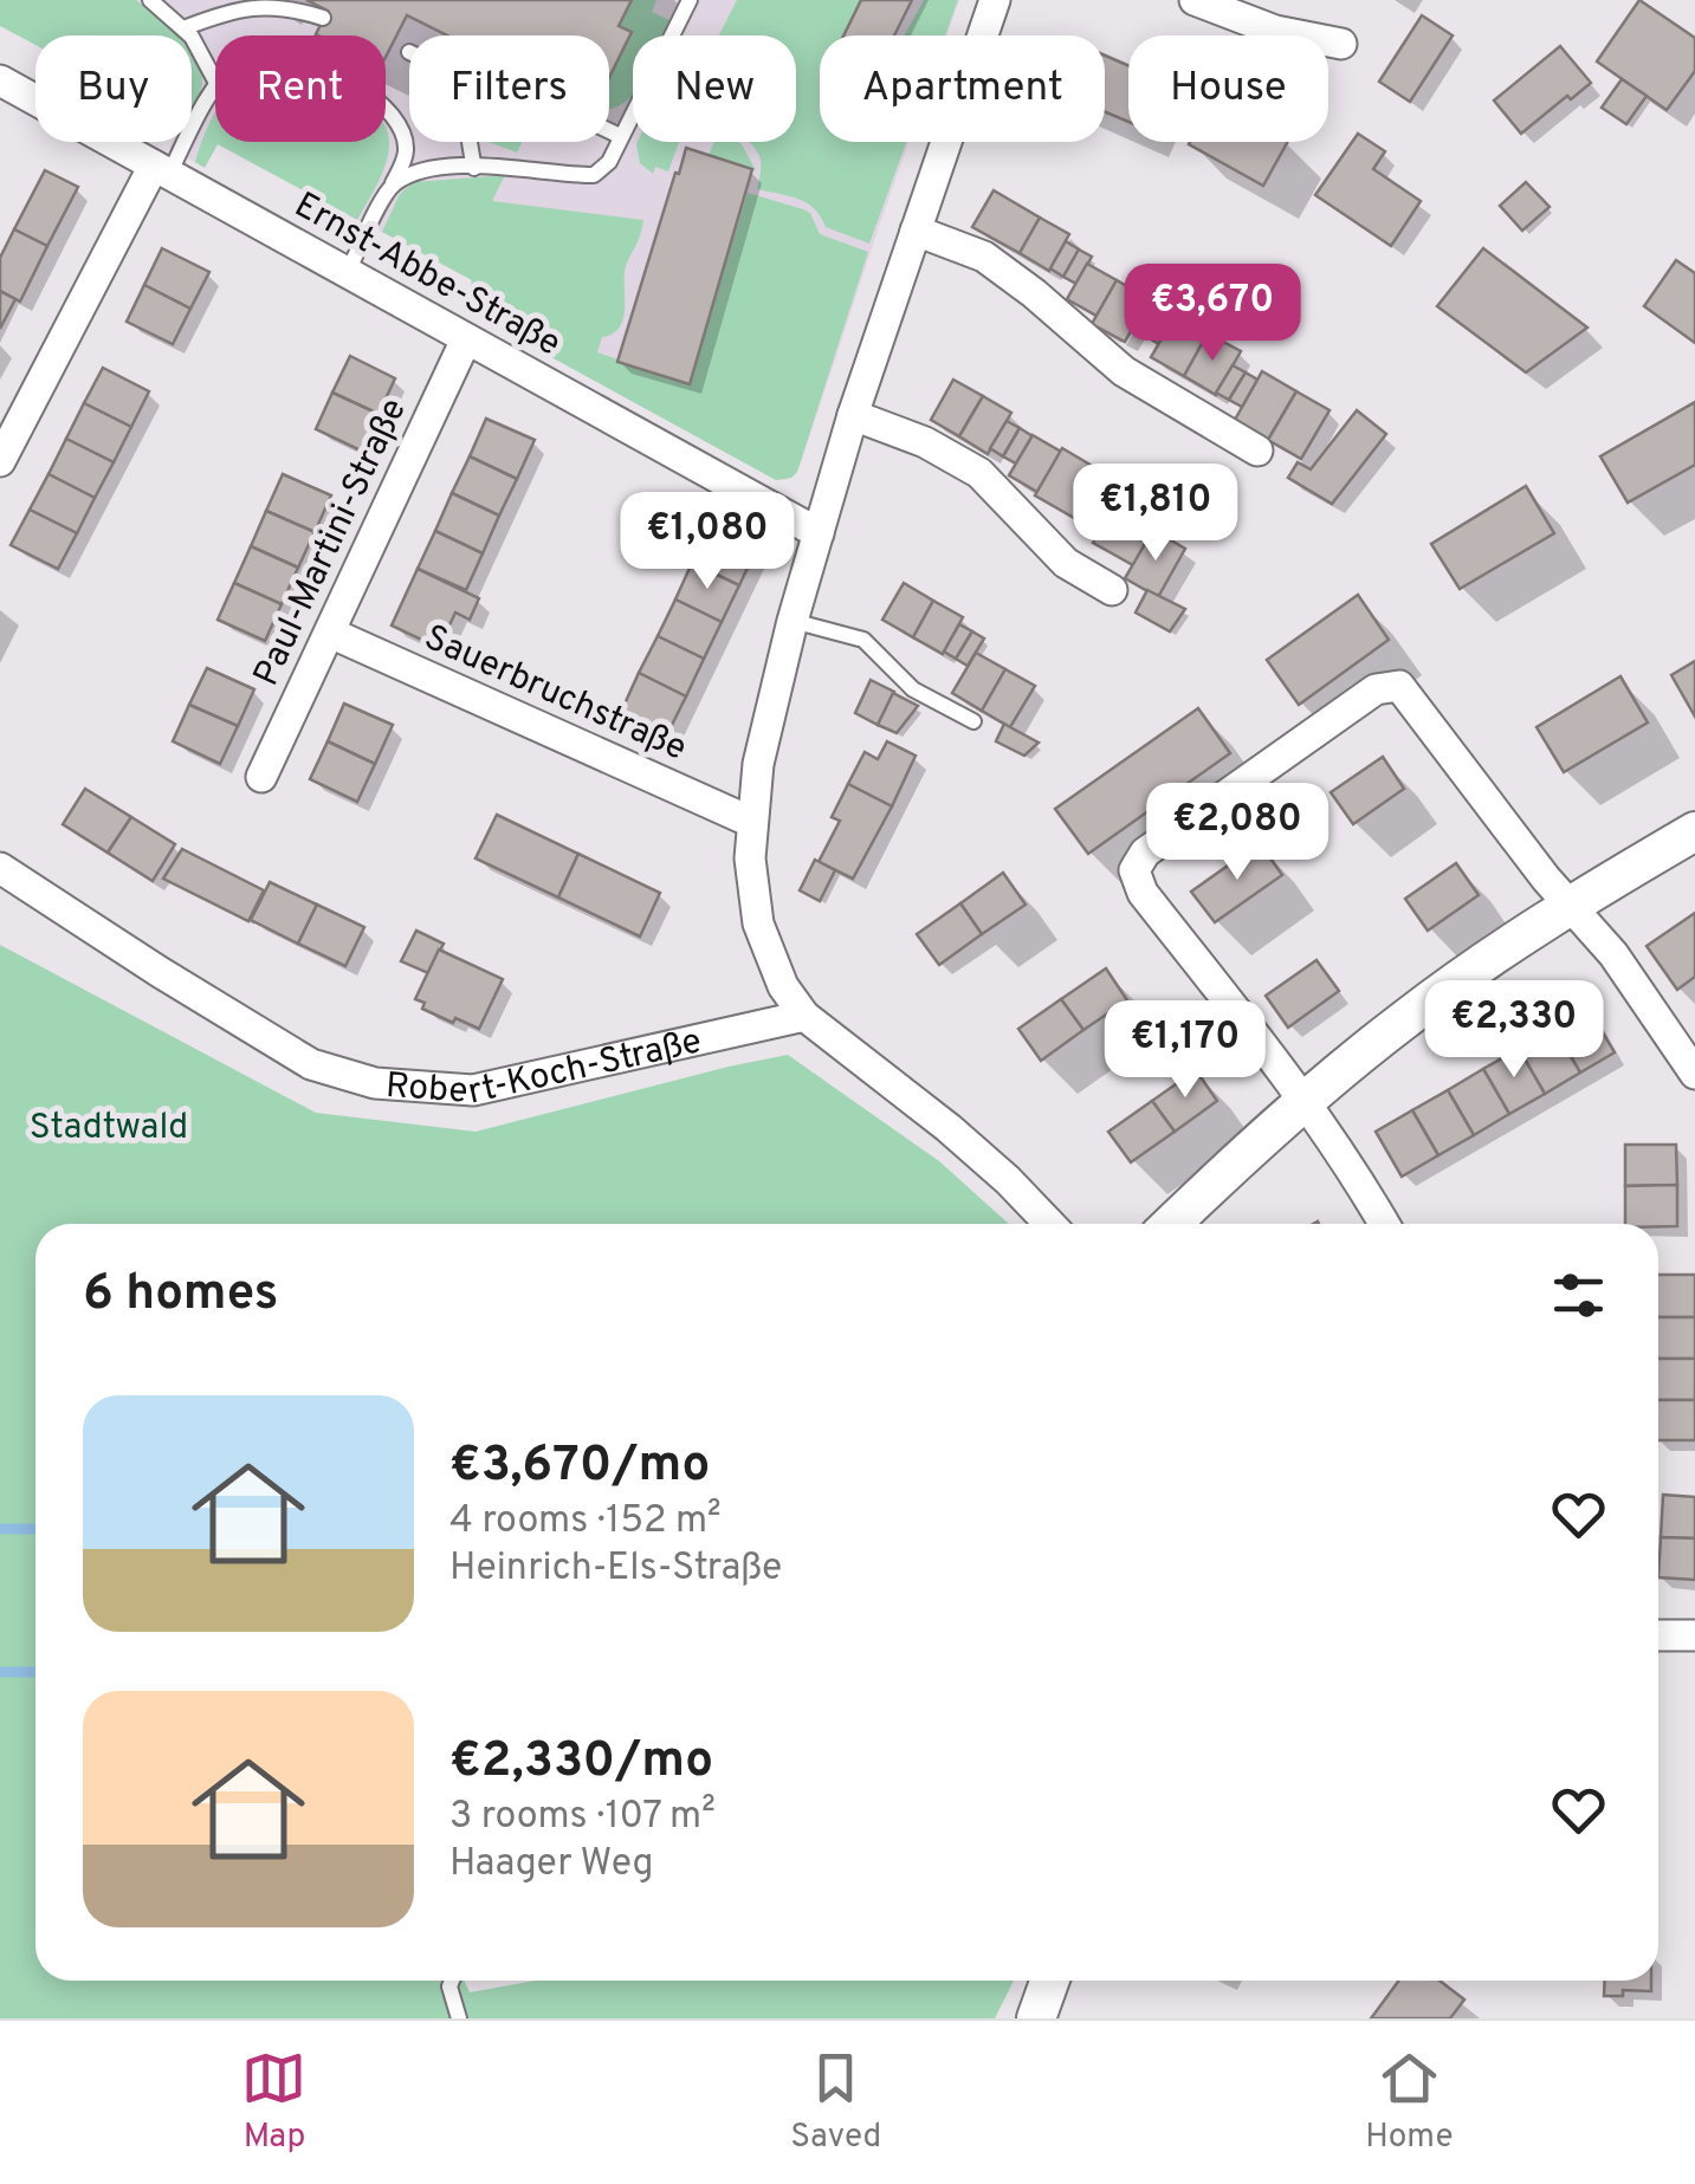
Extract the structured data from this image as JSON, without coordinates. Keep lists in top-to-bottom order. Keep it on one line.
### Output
{"streets":{"street":["Ernst-Abbe-Straße","Paul-Martini-Straße","Sauerbruchstraße","Robert-Koch-Straße"]},"crossings":[["Ernst-Abbe-Straße","Paul-Martini-Straße"],["Paul-Martini-Straße","Sauerbruchstraße"]],"parks":["Stadtwald"],"page":{"chip":["Buy","Rent","Filters","New","Apartment","House"],"price":["€3,670","€1,810","€1,080","€2,080","€2,330","€1,170"],"heading":"6 homes","list":[{"name":"€3,670/mo","note":"4 rooms · 152 m² · Heinrich-Els-Straße"},{"name":"€2,330/mo","note":"3 rooms · 107 m² · Haager Weg"}],"tabs":["Map","Saved","Home"]}}
